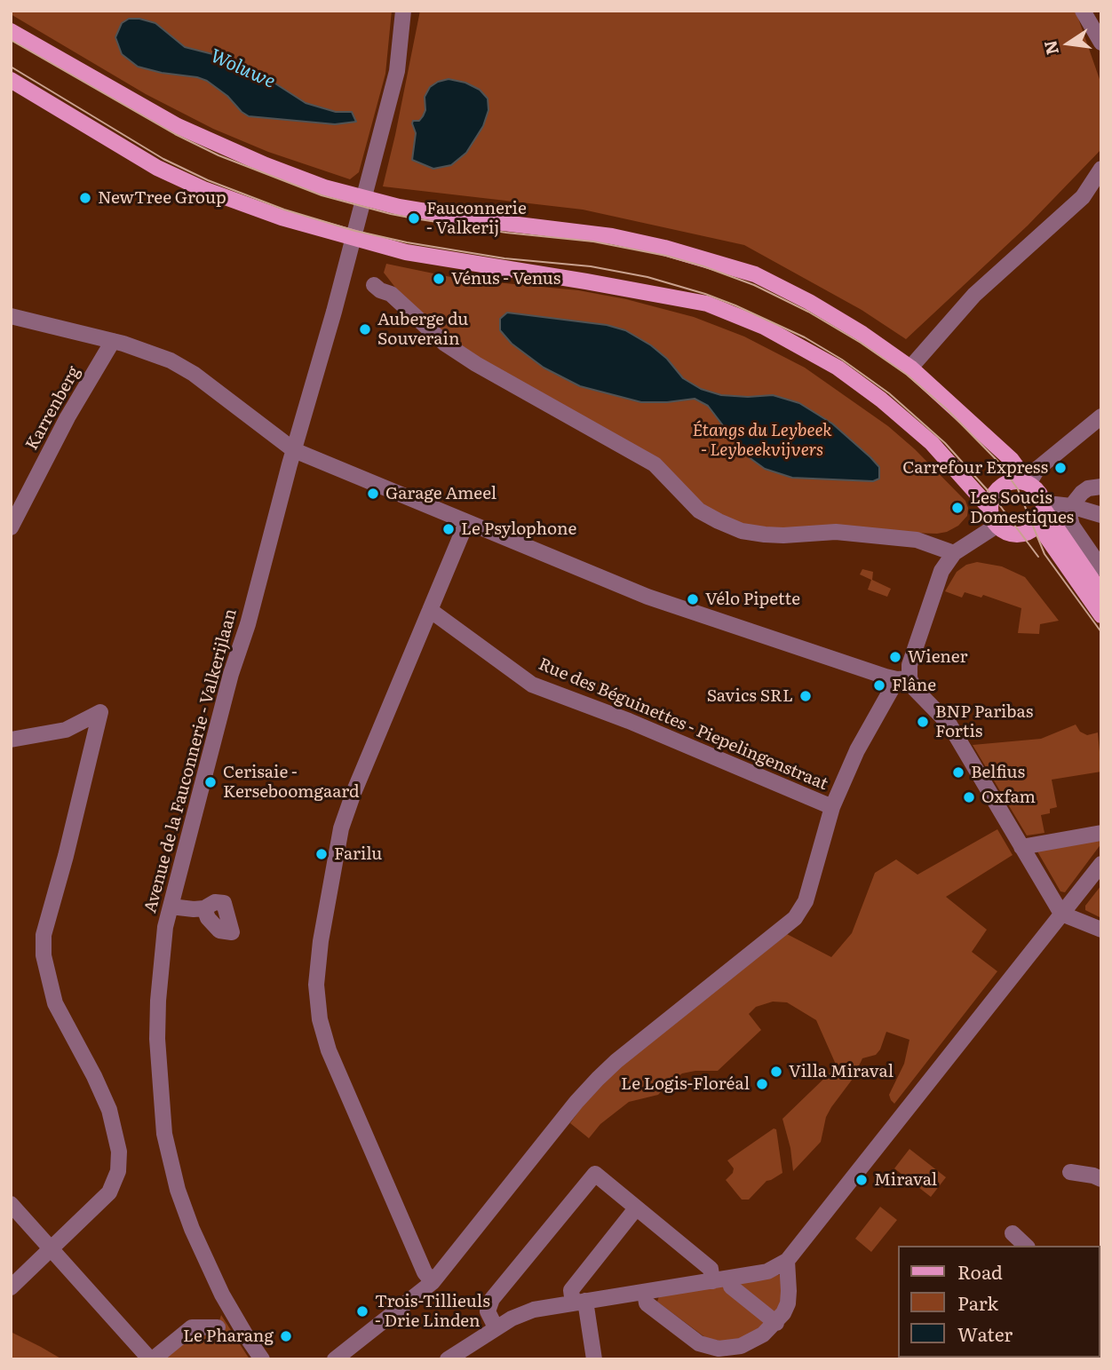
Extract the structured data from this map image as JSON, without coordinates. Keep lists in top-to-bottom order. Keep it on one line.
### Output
{"streets":{"street":["Karrenberg","Rue des Béguinettes - Piepelingenstraat","Avenue de la Fauconnerie - Valkerijlaan"]},"water":["Woluwe"],"parks":["Étangs du Leybeek - Leybeekvijvers"],"places":["NewTree Group","Fauconnerie - Valkerij","Vénus - Venus","Auberge du Souverain","Carrefour Express","Garage Ameel","Les Soucis Domestiques","Le Psylophone","Vélo Pipette","Wiener","Flâne","Savics SRL","BNP Paribas Fortis","Belfius","Cerisaie - Kerseboomgaard","Oxfam","Farilu","Villa Miraval","Le Logis-Floréal","Miraval","Trois-Tillieuls - Drie Linden","Le Pharang"],"legend":["Road","Park","Water"],"north":"left"}
